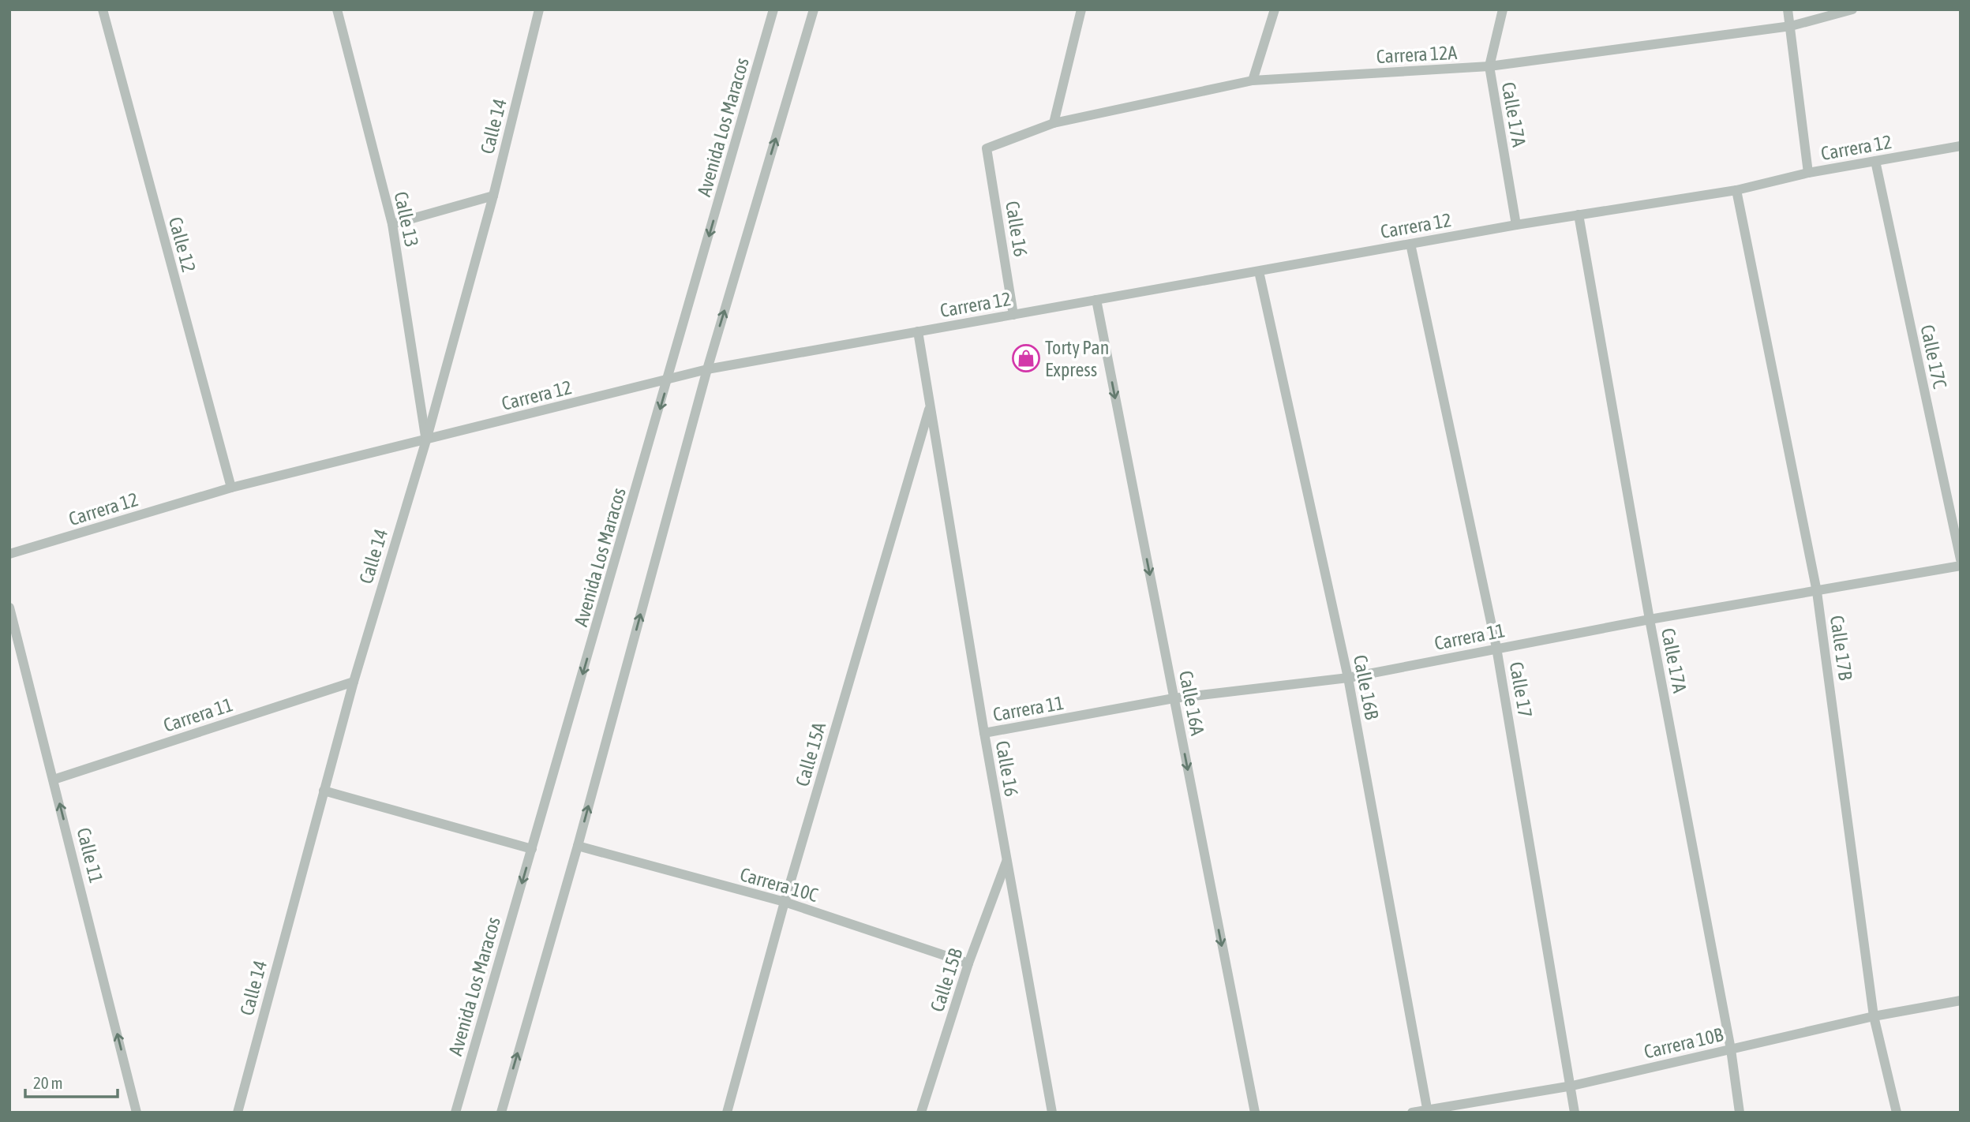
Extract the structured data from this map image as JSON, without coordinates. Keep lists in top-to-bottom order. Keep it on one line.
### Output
{"streets":{"street":["Carrera 12A","Calle 17A","Calle 14","Avenida Los Maracos","Carrera 12","Calle 13","Calle 16","Calle 12","Calle 17C","Carrera 11","Calle 17B","Calle 16B","Calle 17","Calle 16A","Calle 15A","Calle 11","Carrera 10C","Calle 15B","Carrera 10B"]},"crossings":[["Carrera 12A","Calle 17A"],["Carrera 12A","Calle 16"],["Calle 17A","Carrera 12"],["Calle 17A","Carrera 11"],["Calle 17A","Carrera 10B"],["Calle 14","Carrera 12"],["Calle 14","Calle 13"],["Calle 14","Carrera 11"],["Avenida Los Maracos","Carrera 12"],["Carrera 12","Calle 13"],["Carrera 12","Calle 16"],["Carrera 12","Calle 12"],["Carrera 12","Calle 17C"],["Carrera 12","Calle 17B"],["Carrera 12","Calle 16B"],["Carrera 12","Calle 17"],["Carrera 12","Calle 16A"],["Calle 16","Carrera 11"],["Calle 16","Calle 15A"],["Calle 16","Calle 15B"],["Carrera 11","Calle 17B"],["Carrera 11","Calle 16B"],["Carrera 11","Calle 17"],["Carrera 11","Calle 16A"],["Carrera 11","Calle 11"],["Calle 17B","Carrera 10B"],["Calle 16B","Carrera 10B"],["Calle 17","Carrera 10B"],["Calle 15A","Carrera 10C"],["Carrera 10C","Calle 15B"]],"one_way":["Calle 16A","Calle 11"],"places":{"shop":["Torty Pan Express"]},"scale_bar":"20 m"}
